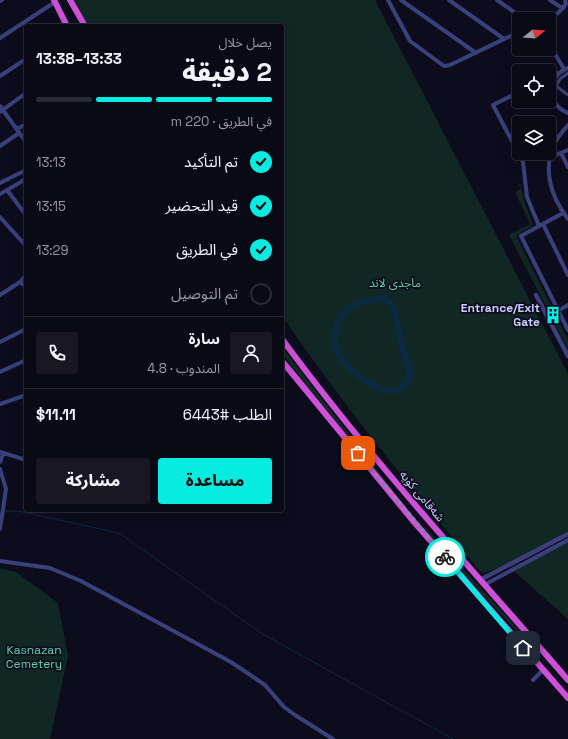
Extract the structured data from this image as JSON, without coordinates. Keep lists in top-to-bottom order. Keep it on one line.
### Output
{"streets":{"highway":["شەقامی کۆیە"]},"parks":["ماجدی لاند","Kasnazan Cemetery"],"places":{"building":["Entrance/Exit Gate"]},"north":"right","page":{"heading":["2 دقيقة","يصل خلال","13:33–13:38"],"panel":["سارة","المندوب · 4.8","الطلب #6443","$11.11"],"bar":"في الطريق · 220 m","list":[["تم التأكيد","13:13"],["قيد التحضير","13:15"],["في الطريق","13:29"],"تم التوصيل"],"buttons":["مساعدة","مشاركة"]}}
